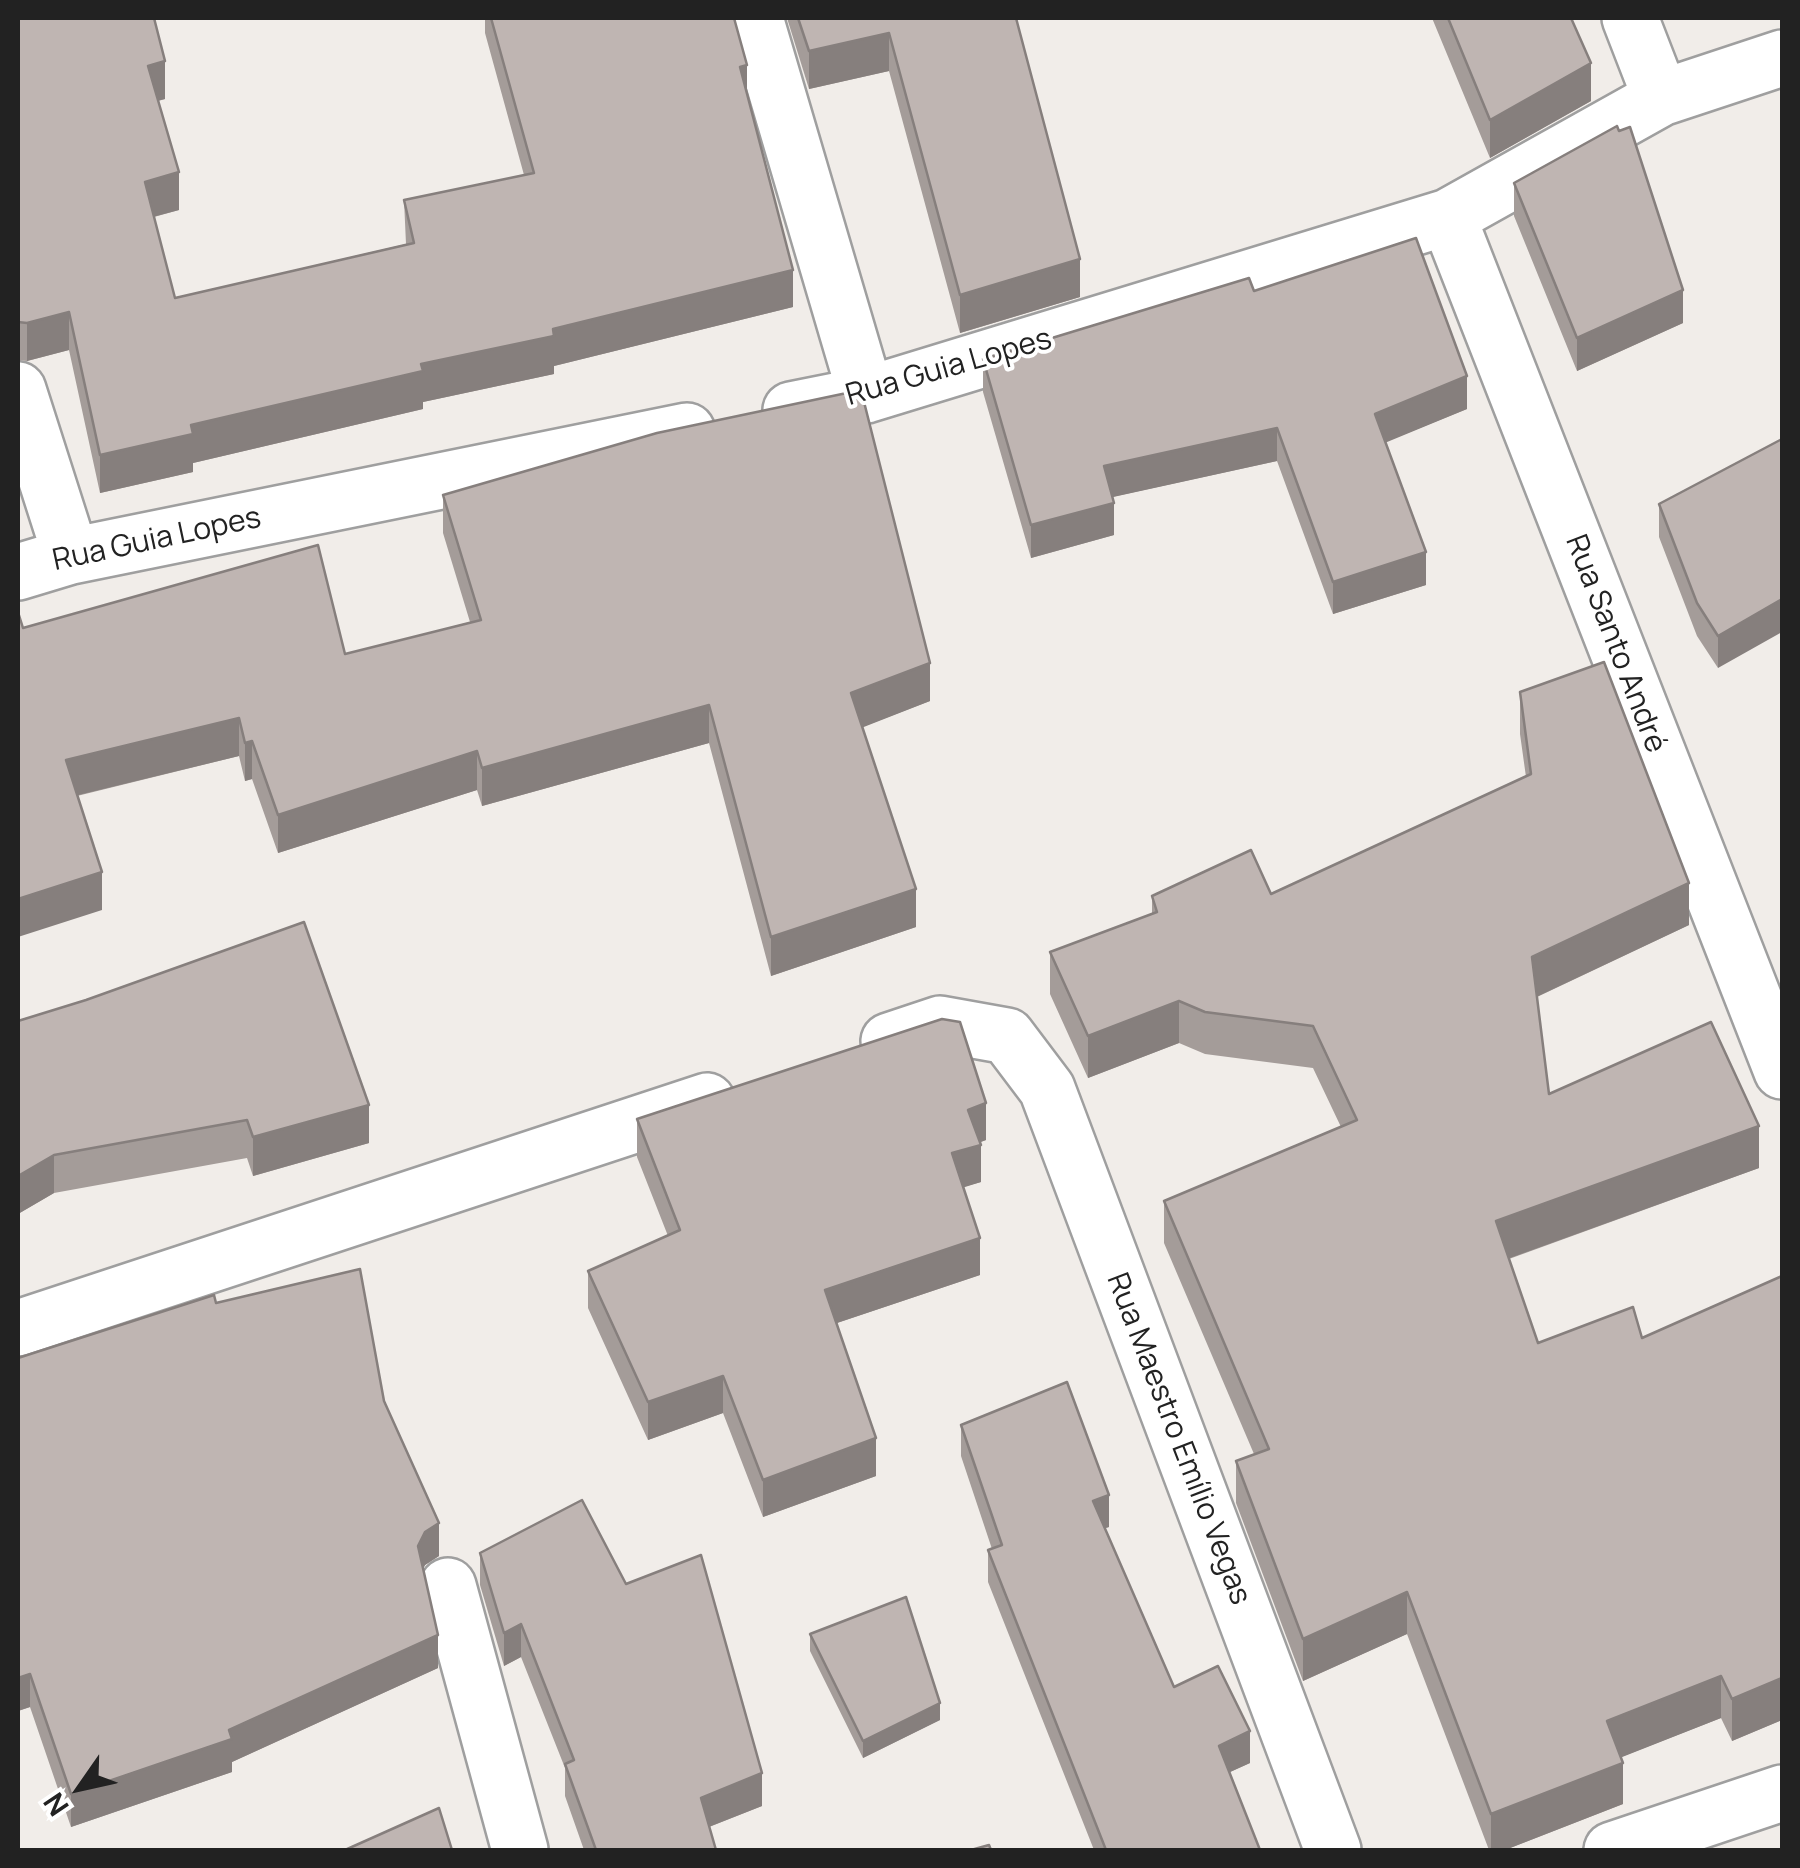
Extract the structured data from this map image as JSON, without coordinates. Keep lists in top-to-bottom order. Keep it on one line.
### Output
{"streets":{"street":["Rua Guia Lopes","Rua Santo André","Rua Maestro Emílio Vegas"]},"crossings":[["Rua Guia Lopes","Rua Santo André"]],"north":"bottom left"}
